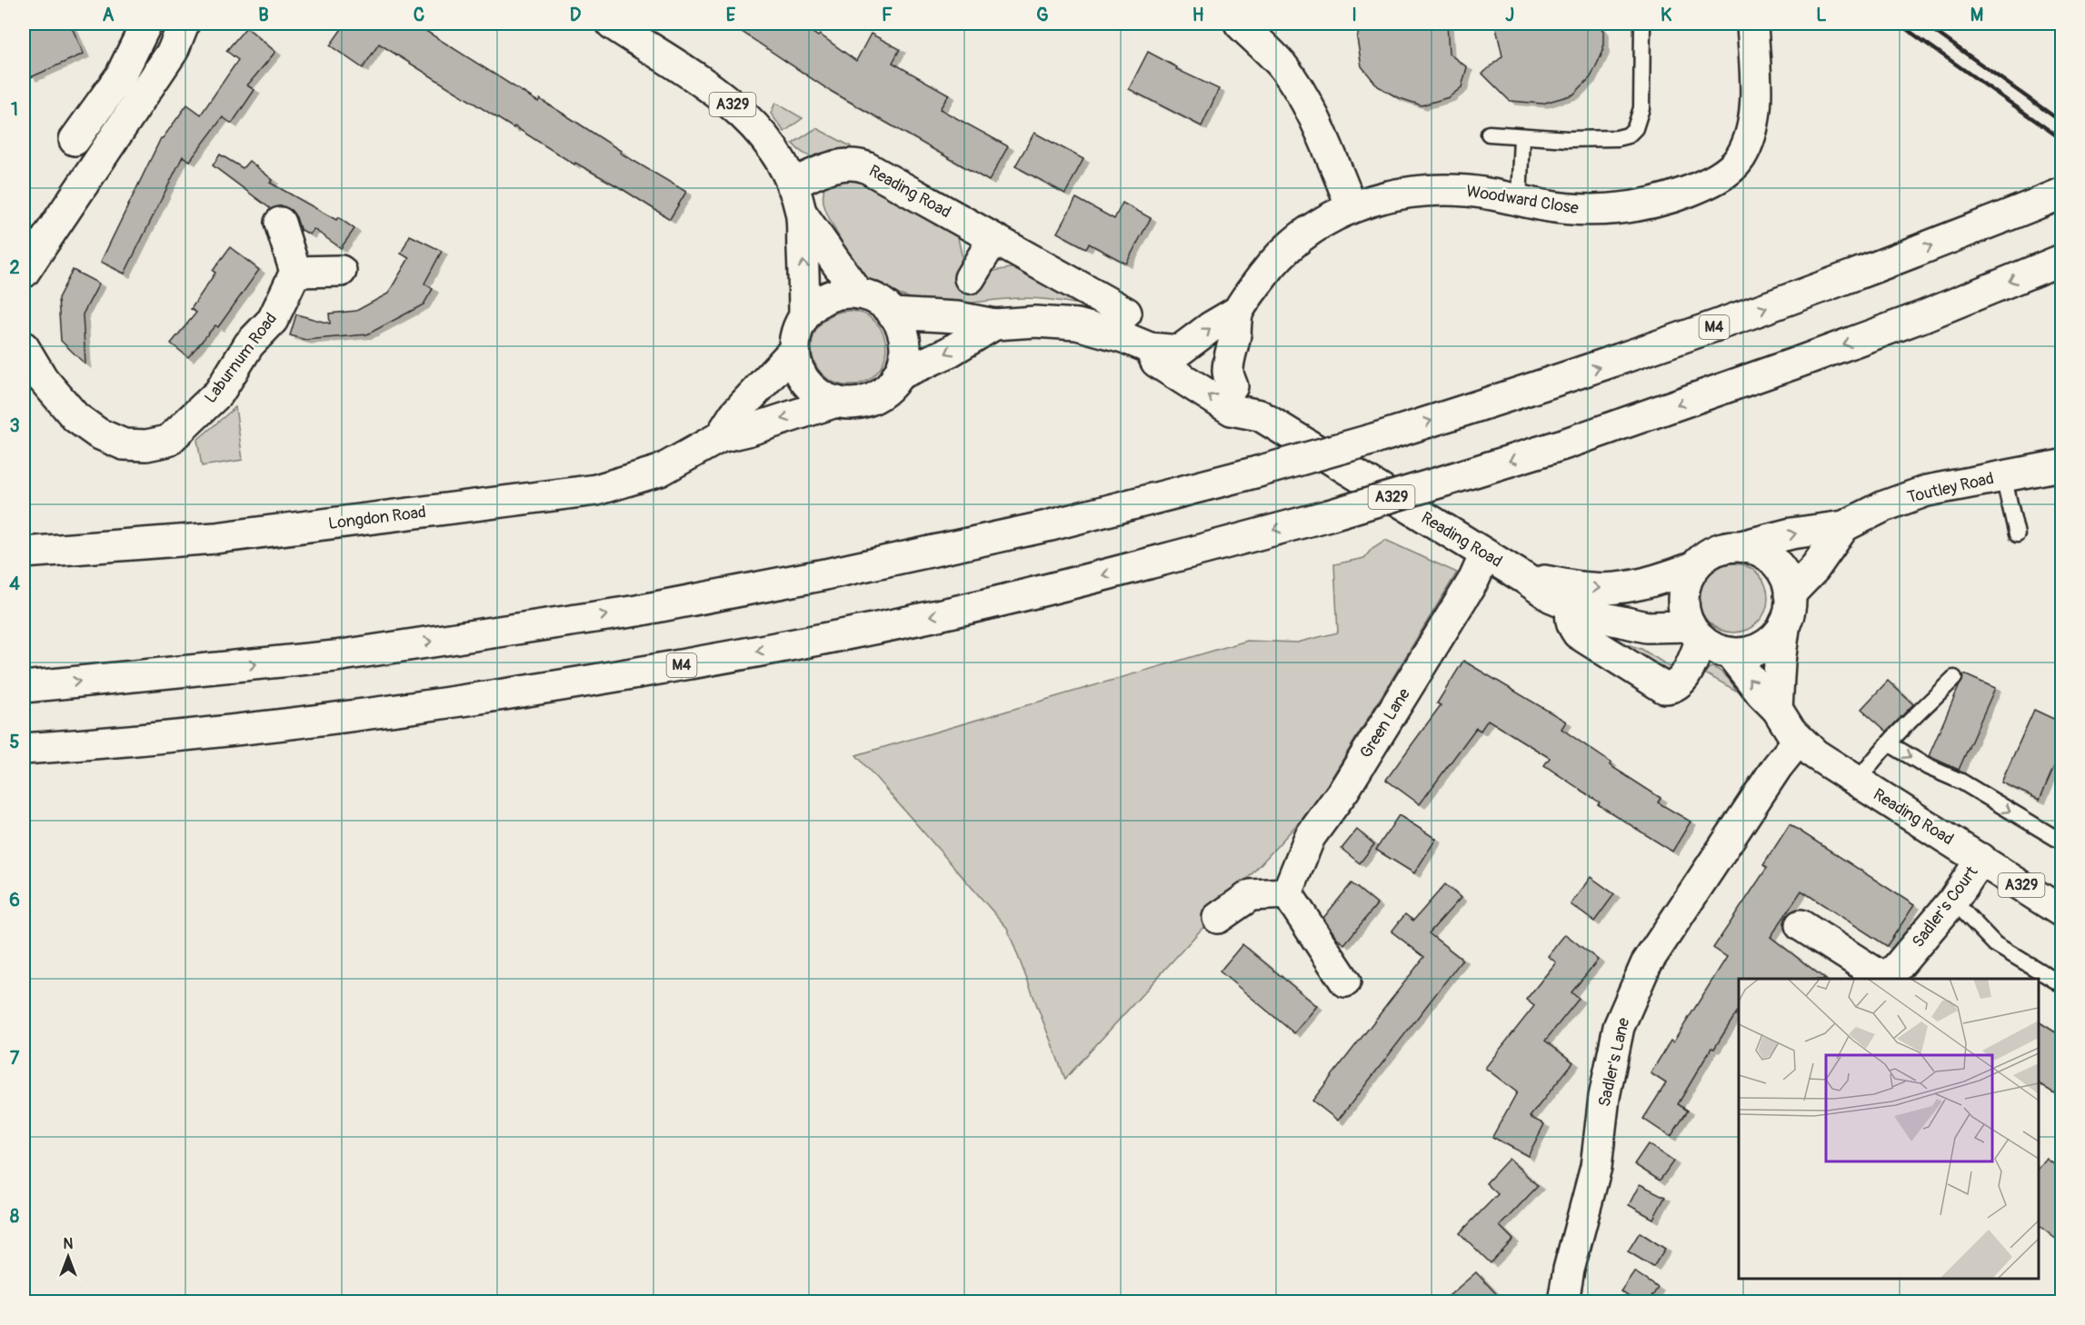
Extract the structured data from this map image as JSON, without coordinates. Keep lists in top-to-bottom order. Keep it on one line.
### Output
{"streets":{"main road":["A329","Reading Road","Woodward Close","M4","Laburnum Road","Toutley Road","Longdon Road","Green Lane","Sadler's Court","Sadler's Lane"]},"crossings":[["A329","Reading Road"],["A329","Longdon Road"],["Reading Road","Woodward Close"],["Reading Road","Toutley Road"],["Reading Road","Longdon Road"],["Reading Road","Green Lane"],["Reading Road","Sadler's Court"],["Reading Road","Sadler's Lane"]],"north":"top","grid":{"columns":["A","B","C","D","E","F","G","H","I","J","K","L","M"],"rows":["1","2","3","4","5","6","7","8"]}}
